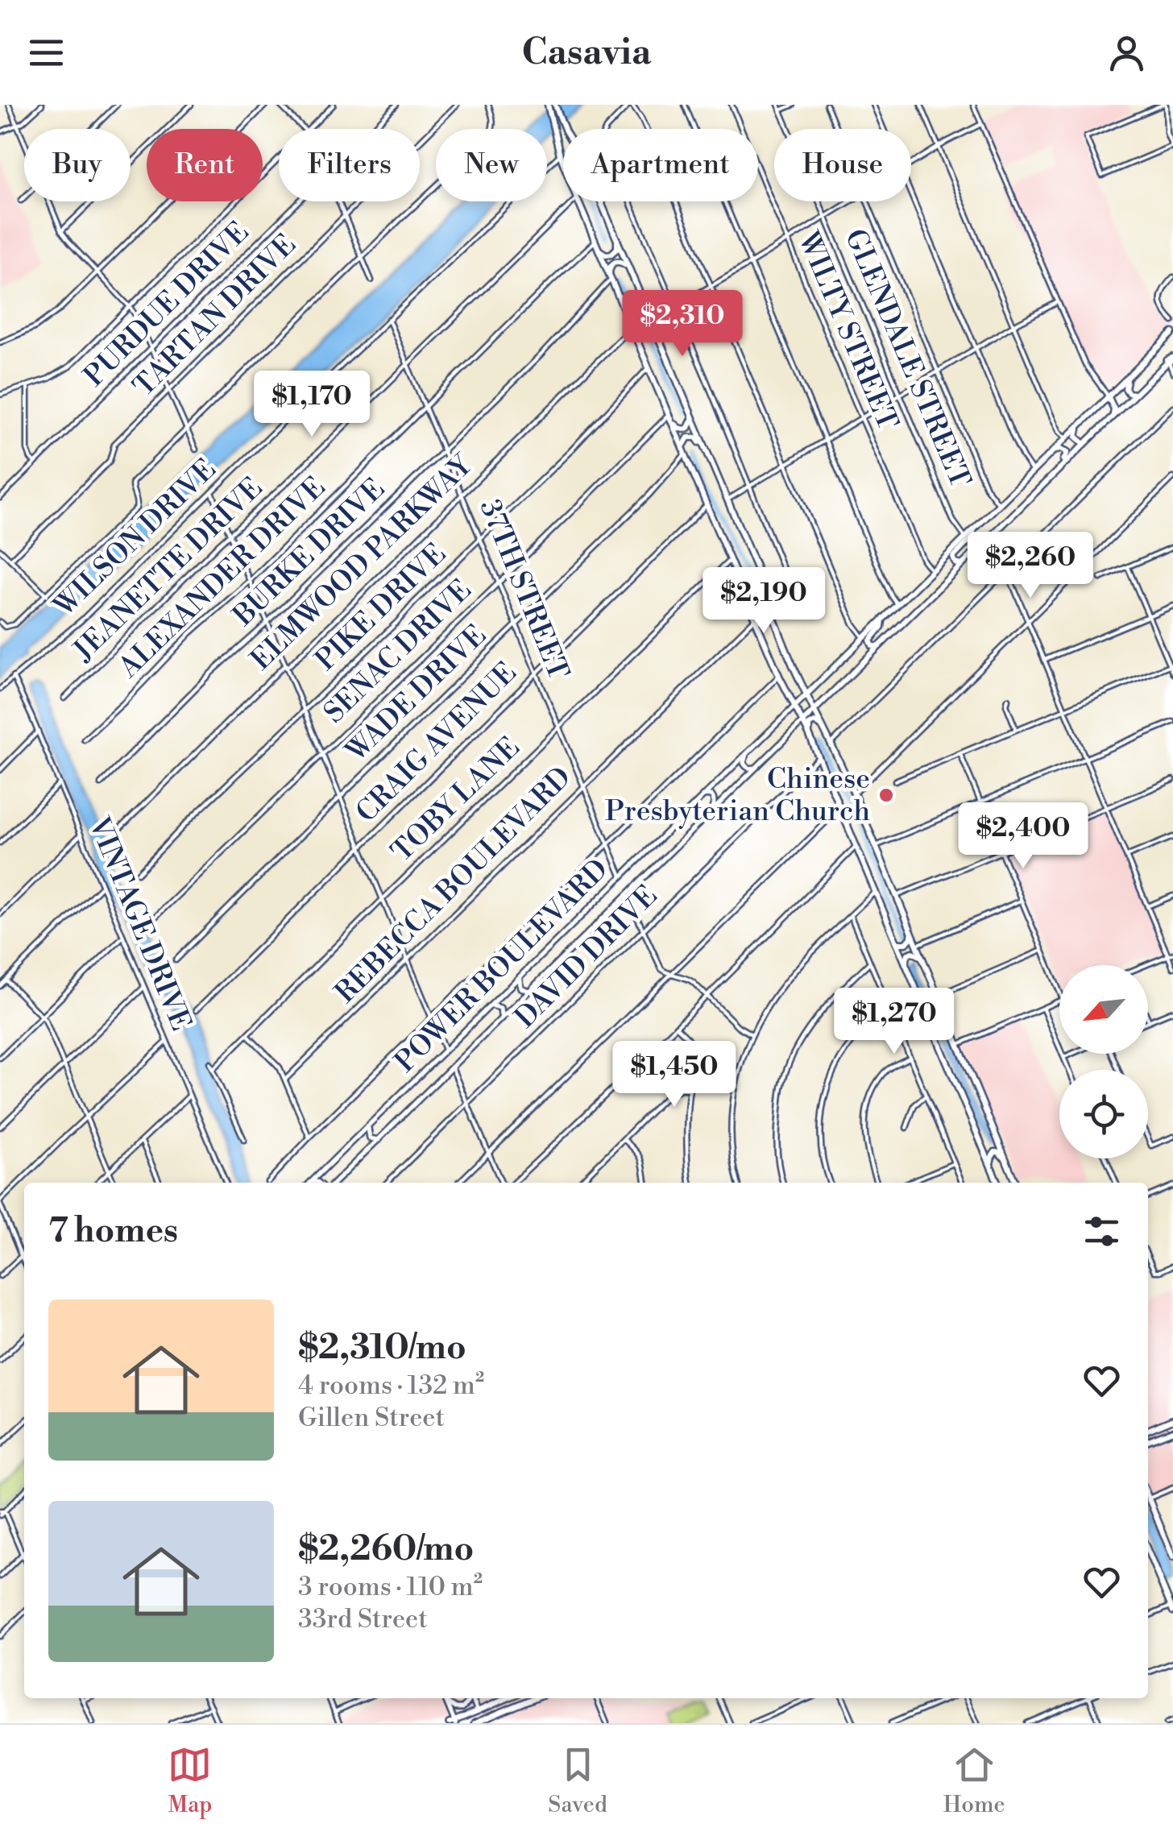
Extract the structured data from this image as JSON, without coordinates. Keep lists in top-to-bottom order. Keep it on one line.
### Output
{"streets":{"main road":["POWER BOULEVARD"],"street":["PURDUE DRIVE","TARTAN DRIVE","WILTY STREET","GLENDALE STREET","WILSON DRIVE","BURKE DRIVE","ELMWOOD PARKWAY","JEANETTE DRIVE","ALEXANDER DRIVE","37TH STREET","PIKE DRIVE","SENAC DRIVE","WADE DRIVE","CRAIG AVENUE","TOBY LANE","REBECCA BOULEVARD","VINTAGE DRIVE","DAVID DRIVE"]},"crossings":[["WILTY STREET","POWER BOULEVARD"],["GLENDALE STREET","POWER BOULEVARD"],["WILSON DRIVE","37TH STREET"],["WILSON DRIVE","VINTAGE DRIVE"],["BURKE DRIVE","37TH STREET"],["ELMWOOD PARKWAY","37TH STREET"],["JEANETTE DRIVE","37TH STREET"],["ALEXANDER DRIVE","37TH STREET"],["37TH STREET","PIKE DRIVE"],["37TH STREET","SENAC DRIVE"],["37TH STREET","WADE DRIVE"],["37TH STREET","CRAIG AVENUE"],["37TH STREET","TOBY LANE"],["37TH STREET","REBECCA BOULEVARD"],["37TH STREET","POWER BOULEVARD"],["TOBY LANE","VINTAGE DRIVE"]],"places":["Chinese Presbyterian Church"],"north":"bottom left","page":{"header":"Casavia","chip":["Buy","Rent","Filters","New","Apartment","House"],"price":["$2,310","$1,170","$2,260","$2,190","$2,400","$1,270","$1,450"],"heading":"7 homes","list":[{"name":"$2,310/mo","note":"4 rooms · 132 m² · Gillen Street"},{"name":"$2,260/mo","note":"3 rooms · 110 m² · 33rd Street"}],"tabs":["Map","Saved","Home"]}}
